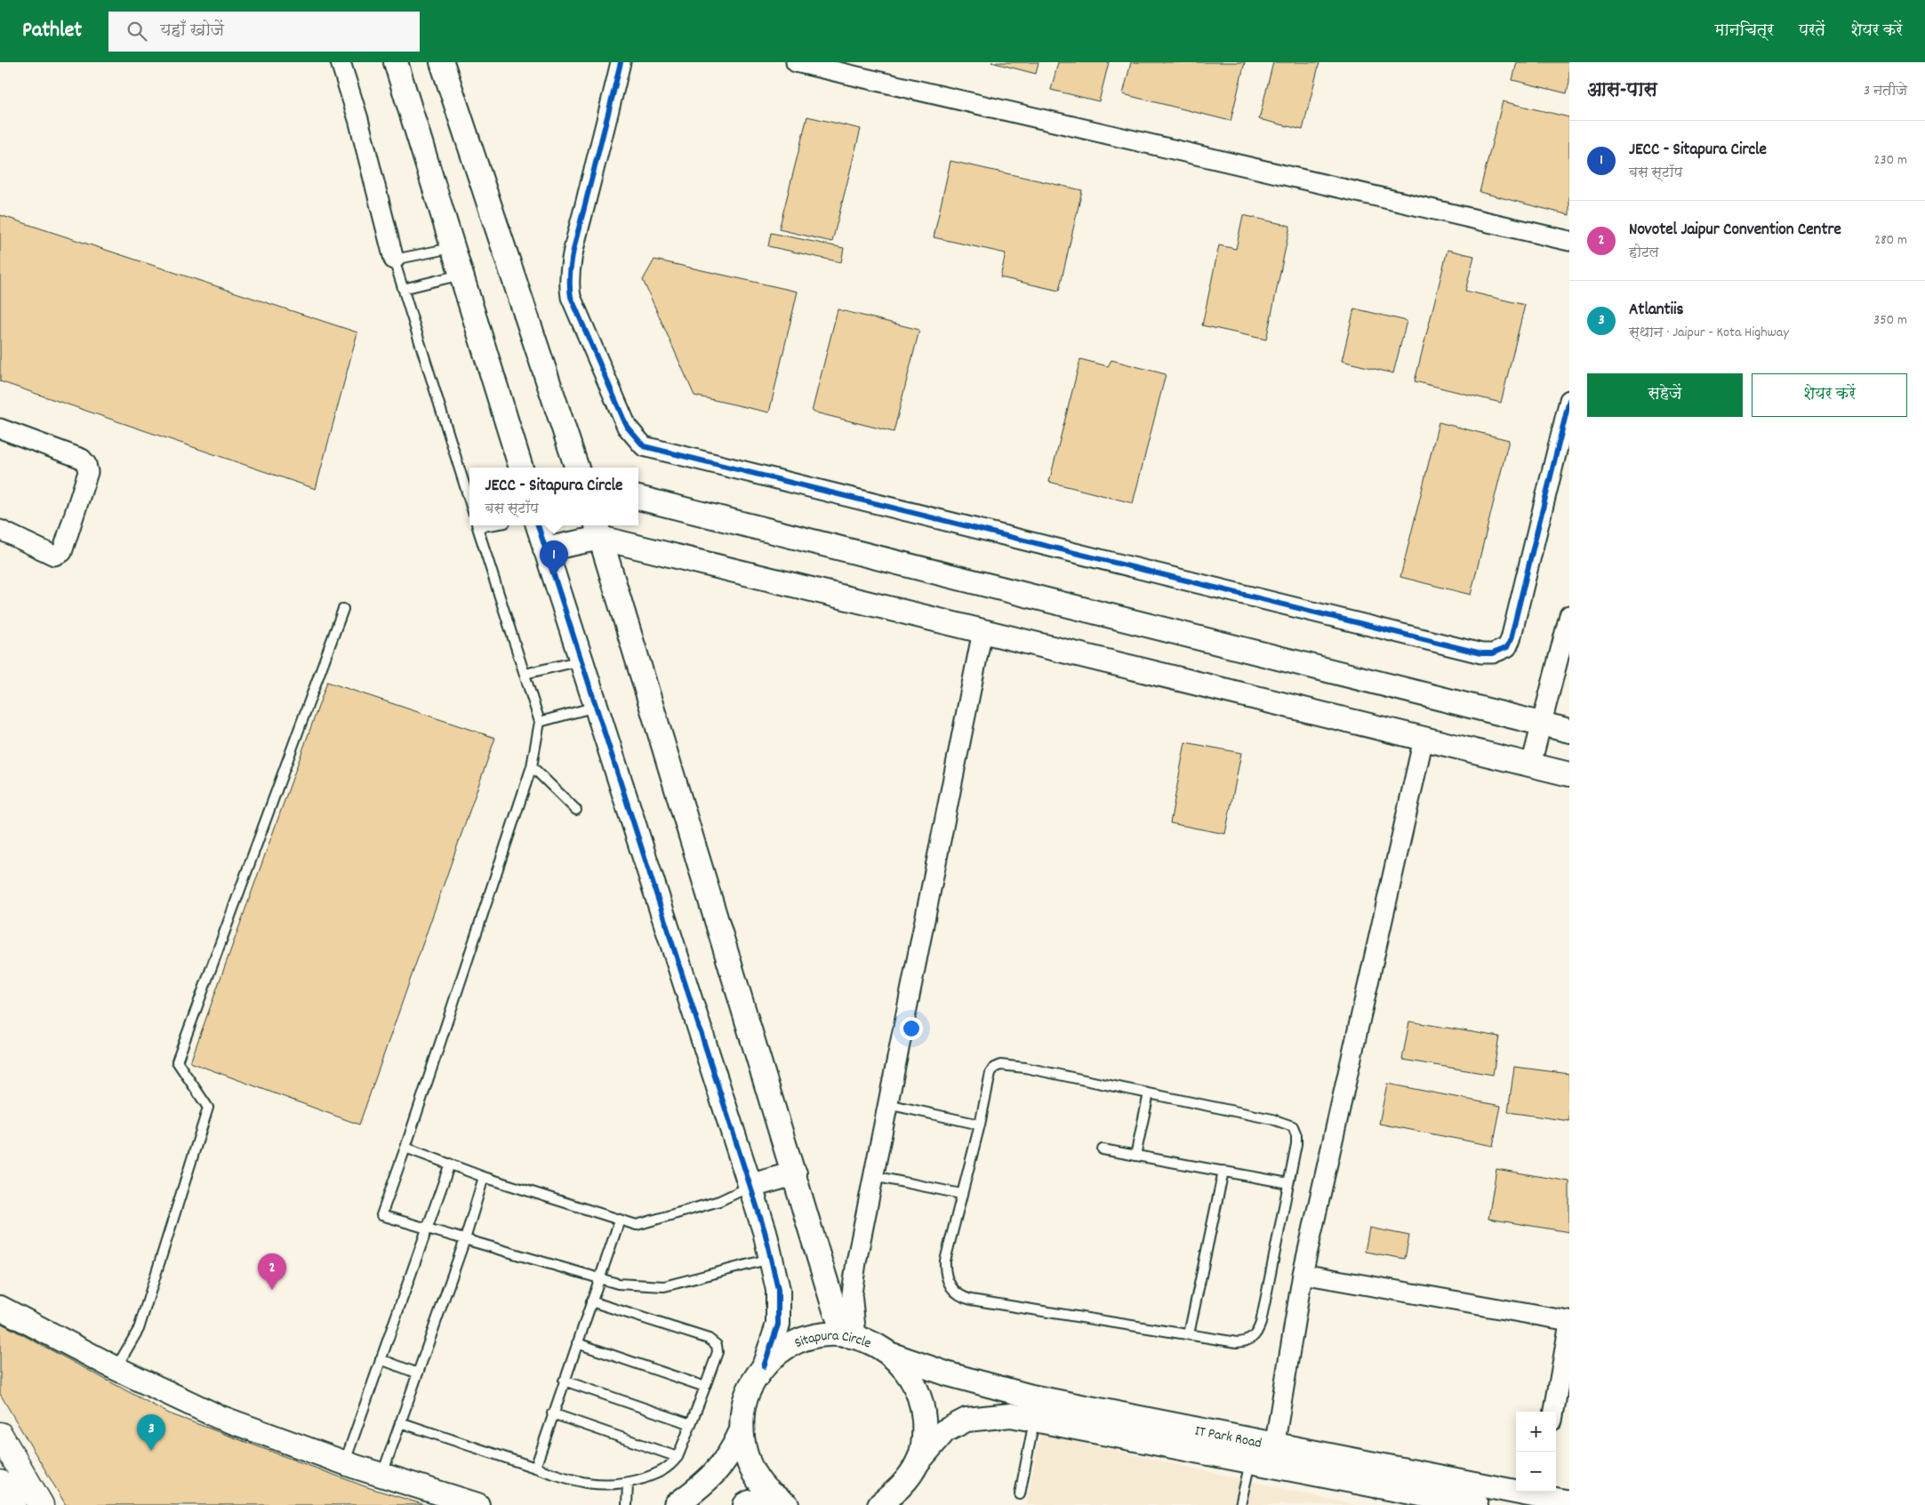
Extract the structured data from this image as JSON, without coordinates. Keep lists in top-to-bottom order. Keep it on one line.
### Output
{"streets":{"street":["Sitapura Circle","IT Park Road"]},"crossings":[["Sitapura Circle","IT Park Road"]],"page":{"header":"Pathlet","search":"यहाँ खोजें","nav":["मानचित्र","परतें","शेयर करें"],"heading":["आस-पास","3 नतीजे"],"list":[{"mark":"1","name":"JECC - Sitapura Circle","note":"बस स्टॉप","value":"230 m"},{"mark":"2","name":"Novotel Jaipur Convention Centre","note":"होटल","value":"280 m"},{"mark":"3","name":"Atlantiis","note":"स्थान · Jaipur - Kota Highway","value":"350 m"}],"buttons":["सहेजें","शेयर करें"],"popup":["JECC - Sitapura Circle","बस स्टॉप"],"pins":["1","2","3"],"map_buttons":["+","−"]}}
